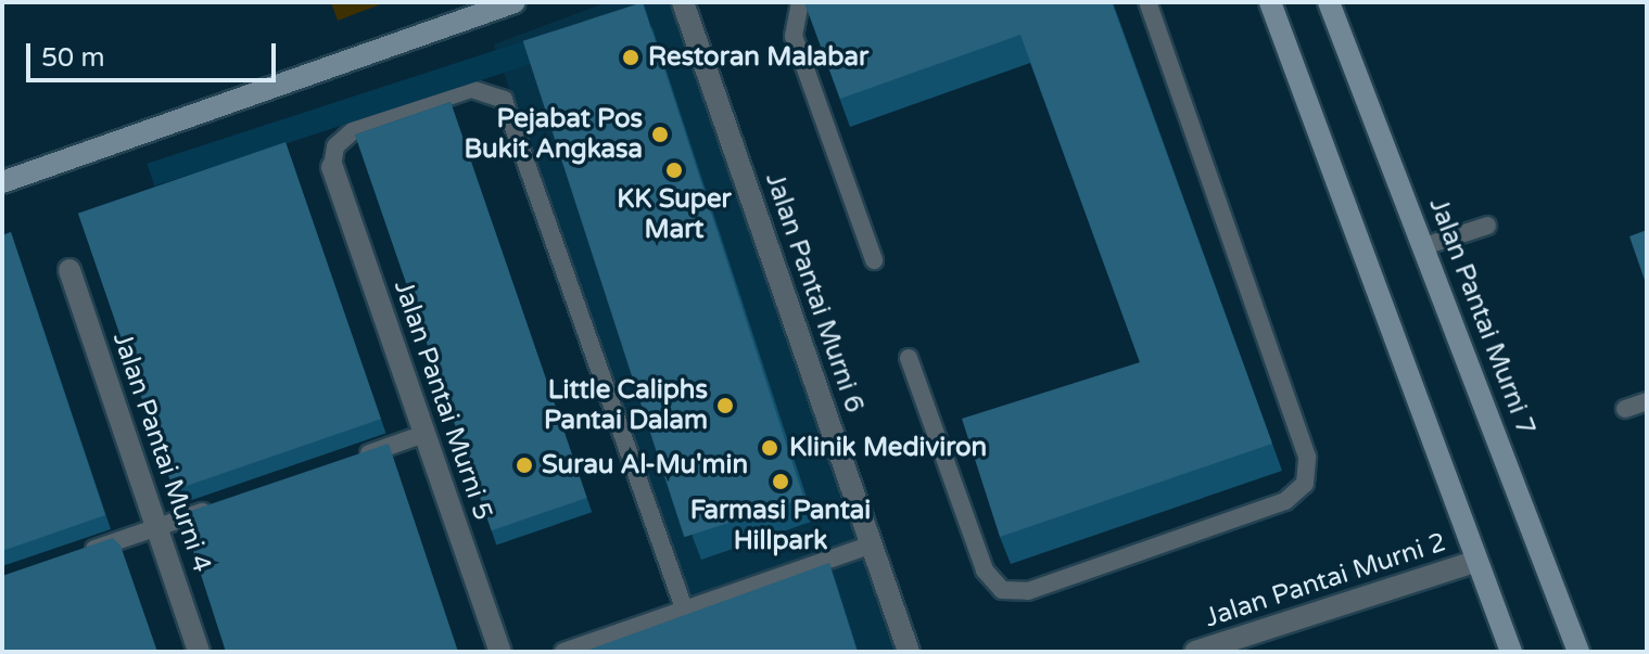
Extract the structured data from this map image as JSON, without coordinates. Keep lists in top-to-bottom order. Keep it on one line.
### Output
{"streets":{"main road":["Jalan Pantai Murni 7"],"street":["Jalan Pantai Murni 6","Jalan Pantai Murni 5","Jalan Pantai Murni 4","Jalan Pantai Murni 2"]},"places":["Restoran Malabar","Pejabat Pos Bukit Angkasa","KK Super Mart","Little Caliphs Pantai Dalam","Klinik Mediviron","Surau Al-Mu'min","Farmasi Pantai Hillpark"],"scale_bar":"50 m"}
